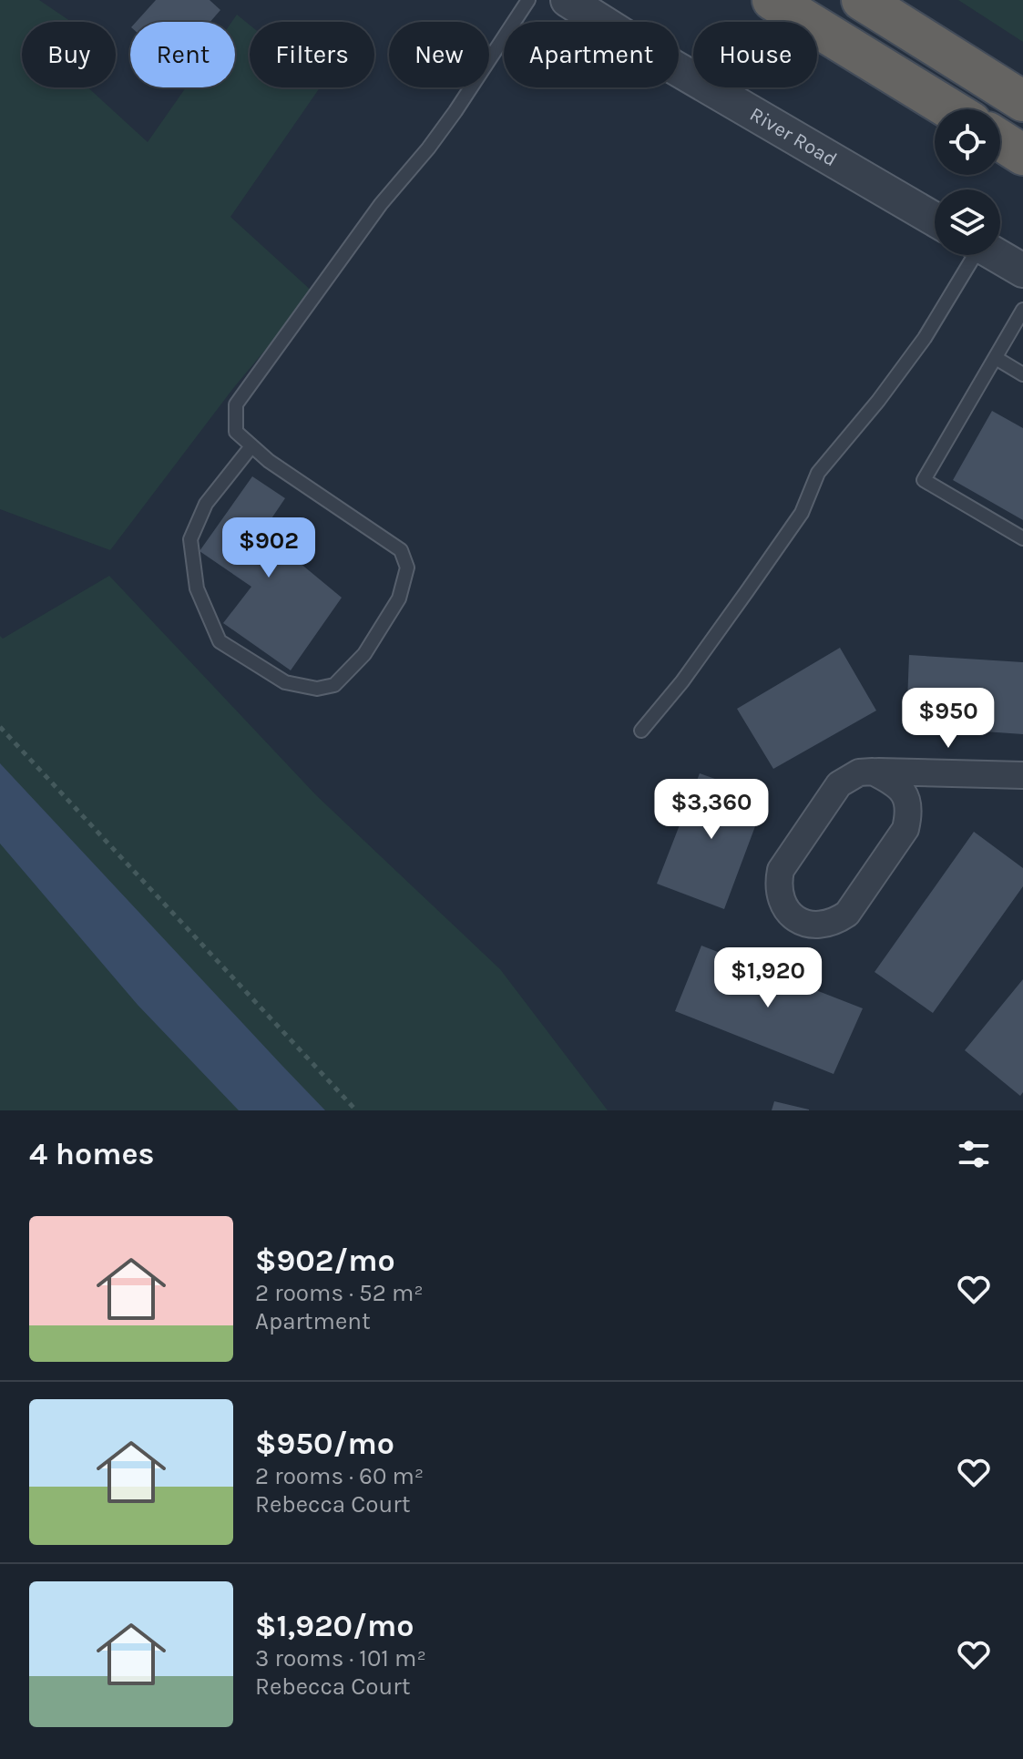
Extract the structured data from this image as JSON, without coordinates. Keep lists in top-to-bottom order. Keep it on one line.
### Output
{"streets":{"street":["River Road"]},"page":{"chip":["Buy","Rent","Filters","New","Apartment","House"],"price":["$902","$950","$3,360","$1,920"],"heading":"4 homes","list":[{"name":"$902/mo","note":"2 rooms · 52 m² · Apartment"},{"name":"$950/mo","note":"2 rooms · 60 m² · Rebecca Court"},{"name":"$1,920/mo","note":"3 rooms · 101 m² · Rebecca Court"}]}}
